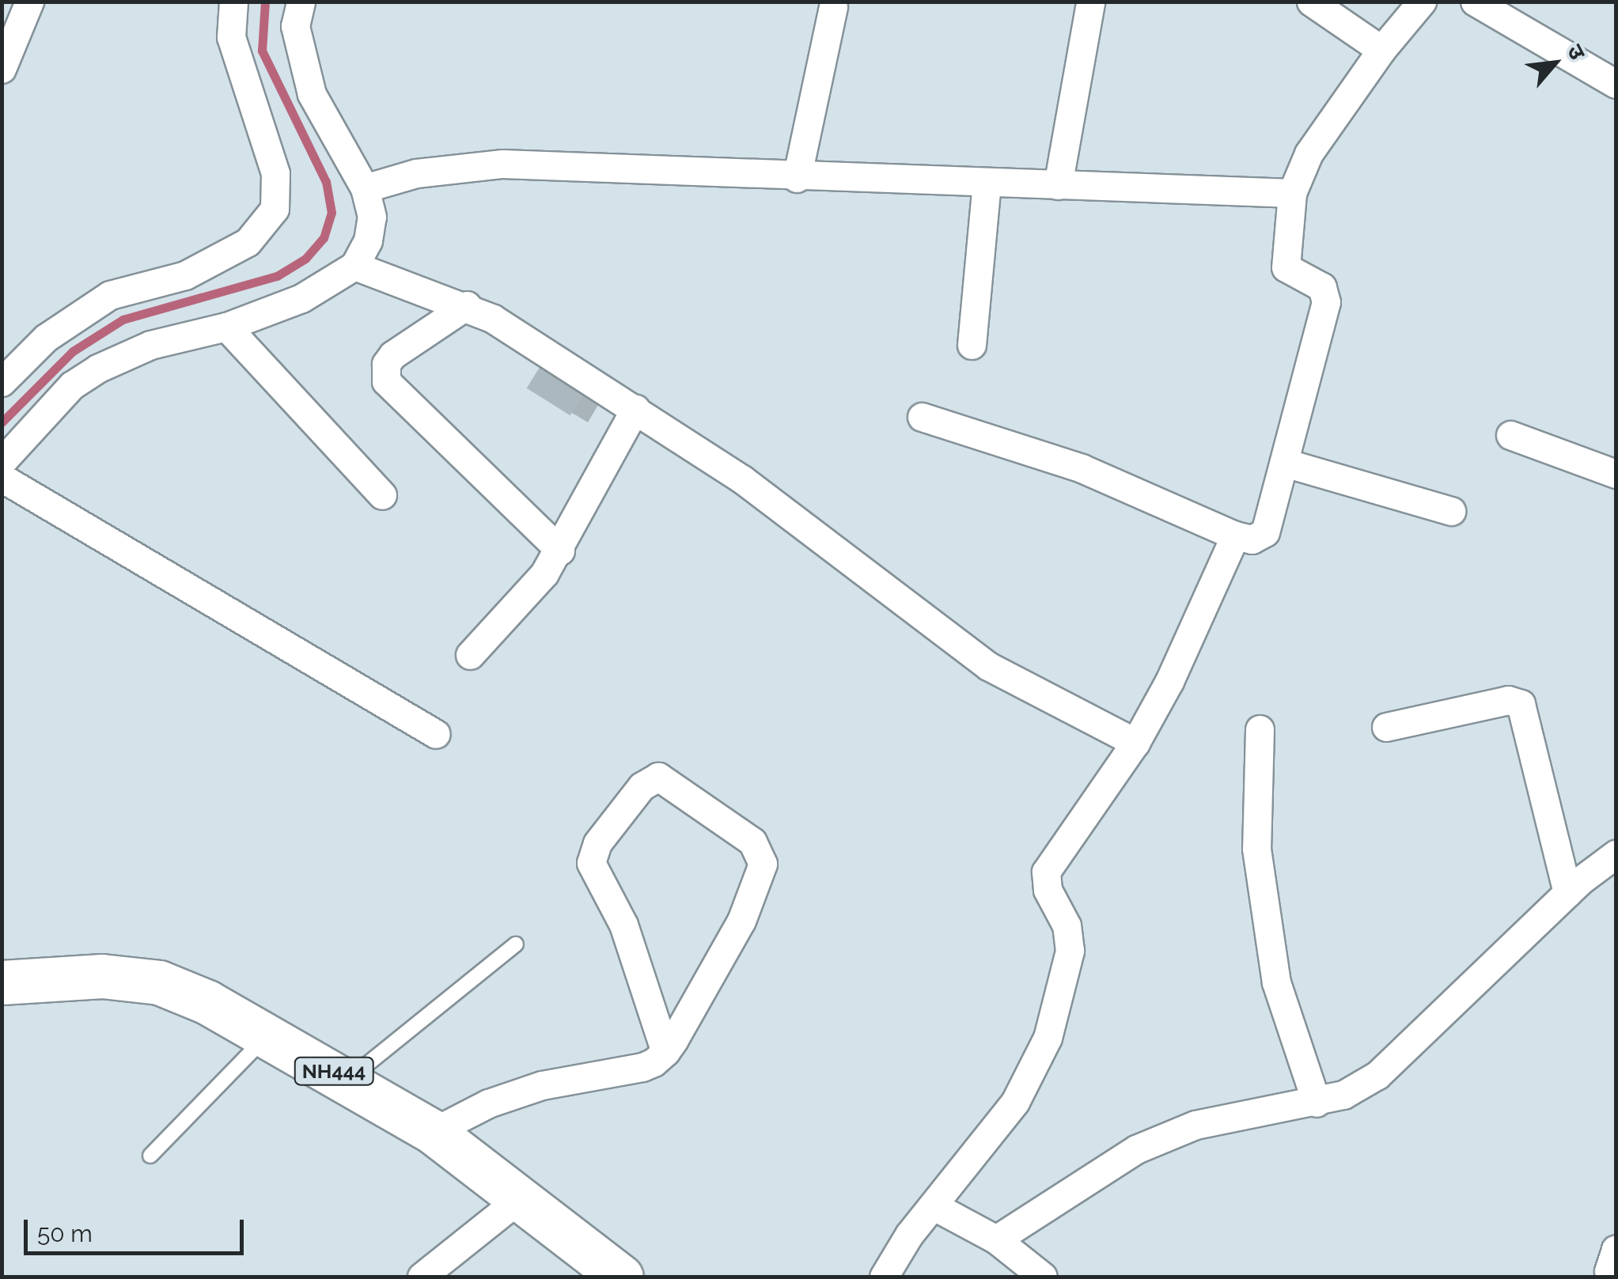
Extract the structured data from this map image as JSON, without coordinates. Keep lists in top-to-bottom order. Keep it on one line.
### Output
{"streets":{"highway":["NH444"]},"scale_bar":"50 m","north":"top right"}
